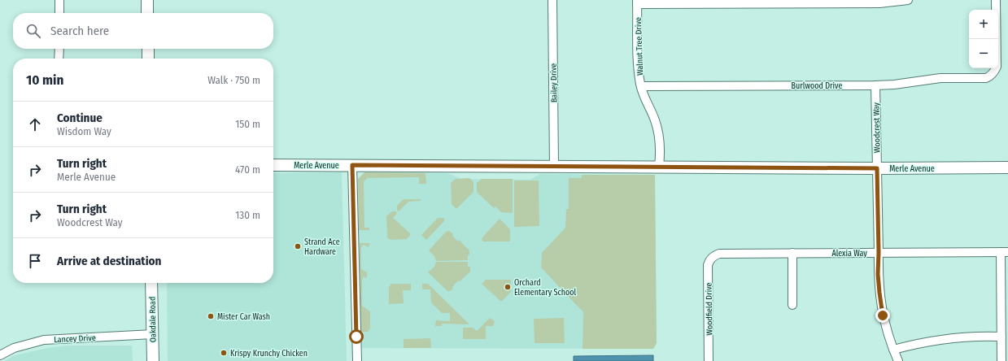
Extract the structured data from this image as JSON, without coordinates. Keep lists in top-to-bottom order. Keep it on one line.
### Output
{"streets":{"street":["Walnut Tree Drive","Bailey Drive","Burlwood Drive","Woodcrest Way","Merle Avenue","Alexia Way","Woodfield Drive","Oakdale Road","Lancey Drive"]},"crossings":[["Walnut Tree Drive","Burlwood Drive"],["Walnut Tree Drive","Merle Avenue"],["Bailey Drive","Merle Avenue"],["Burlwood Drive","Woodcrest Way"],["Woodcrest Way","Merle Avenue"],["Woodcrest Way","Alexia Way"],["Alexia Way","Woodfield Drive"],["Oakdale Road","Lancey Drive"]],"places":["Strand Ace Hardware","Orchard Elementary School","Mister Car Wash","Krispy Krunchy Chicken"],"page":{"map_buttons":["+","−"],"search":"Search here","heading":["10 min","Walk · 750 m"],"list":[["Continue","Wisdom Way","150 m"],["Turn right","Merle Avenue","470 m"],["Turn right","Woodcrest Way","130 m"],"Arrive at destination"]}}
